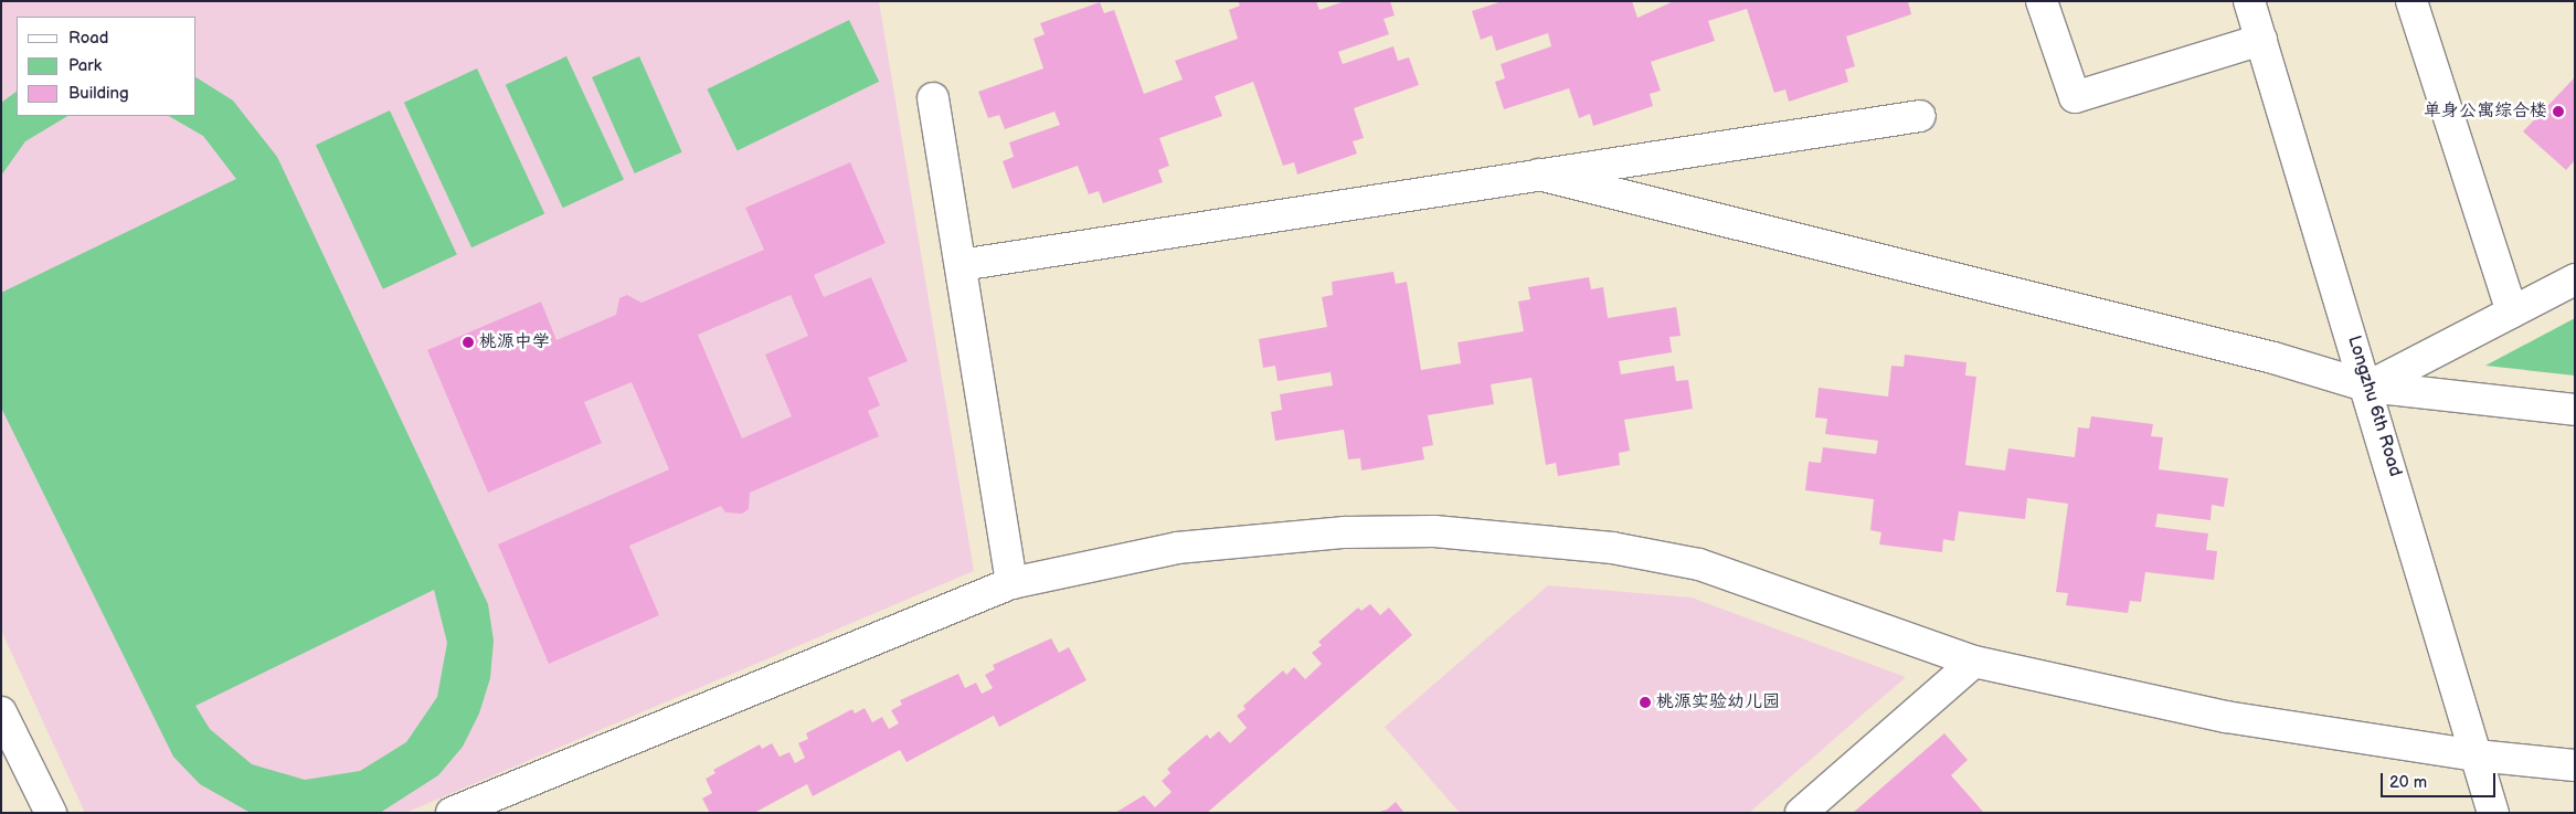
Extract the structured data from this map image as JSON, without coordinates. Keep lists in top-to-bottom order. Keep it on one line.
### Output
{"streets":{"street":["Longzhu 6th Road"]},"places":["单身公寓综合楼","桃源中学","桃源实验幼儿园"],"legend":["Road","Park","Building"],"scale_bar":"20 m"}
